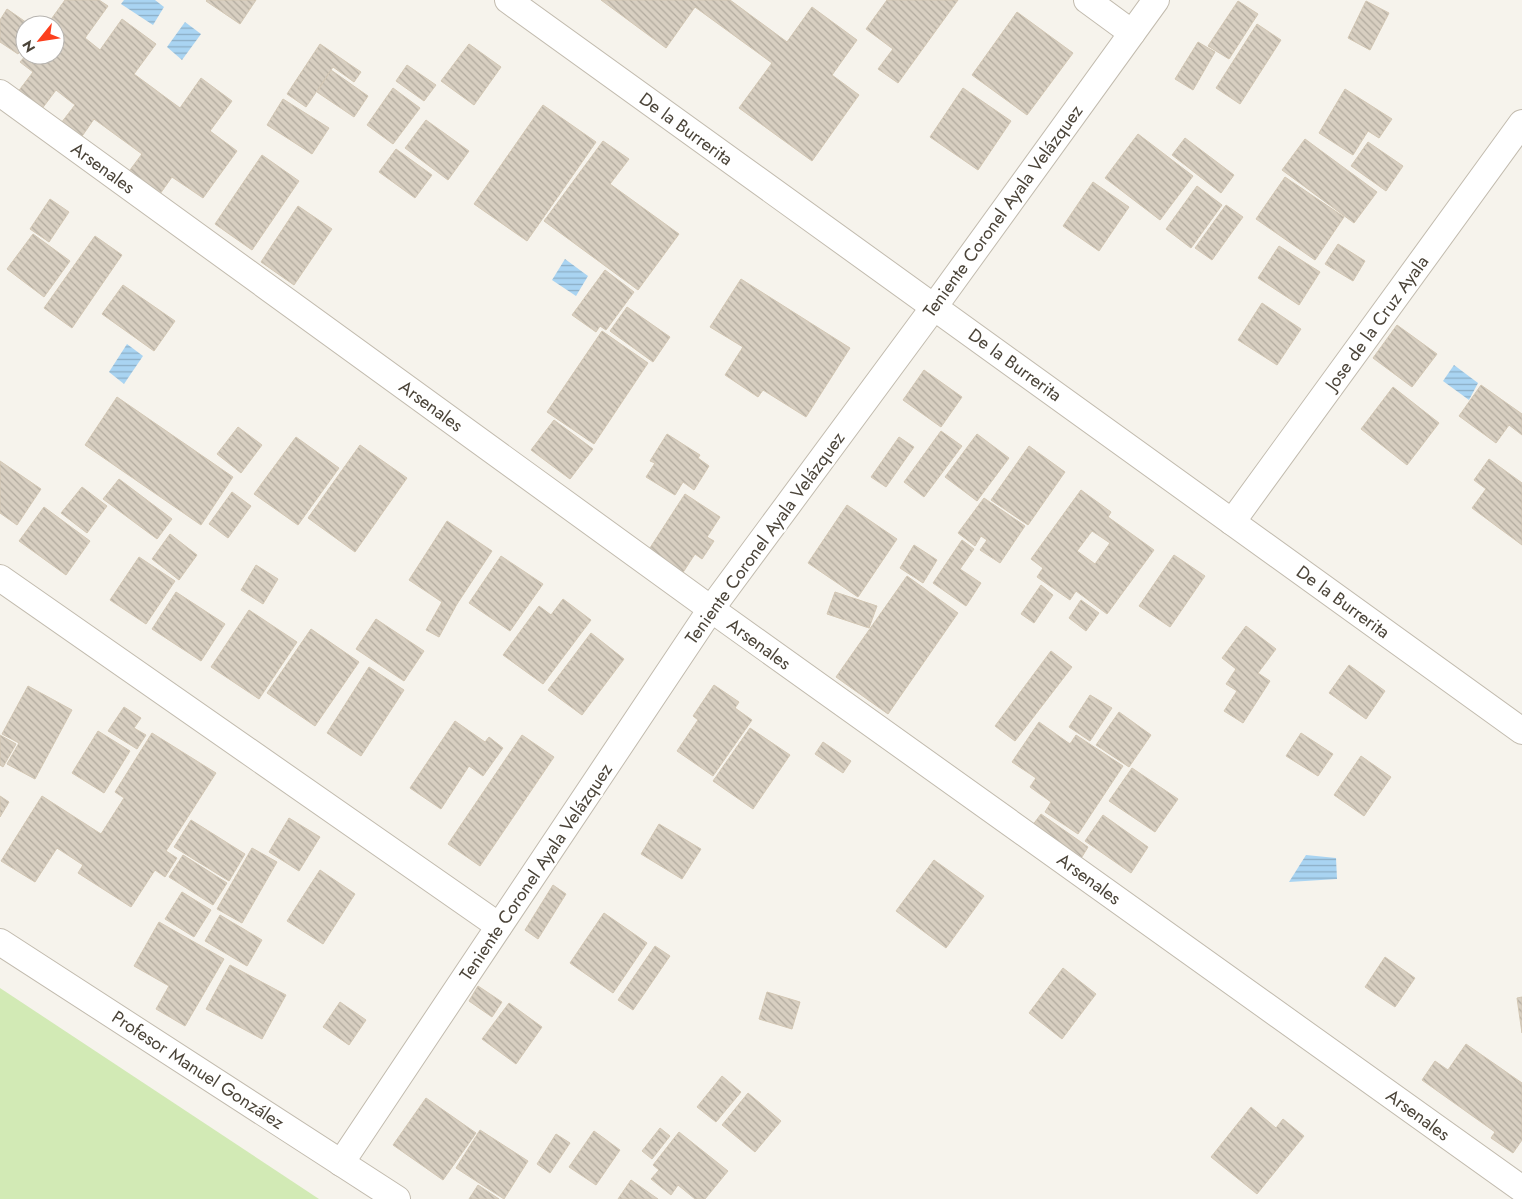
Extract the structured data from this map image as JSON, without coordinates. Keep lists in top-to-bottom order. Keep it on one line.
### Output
{"streets":{"street":["De la Burrerita","Arsenales","Teniente Coronel Ayala Velázquez","Jose de la Cruz Ayala","Profesor Manuel González"]},"crossings":[["De la Burrerita","Teniente Coronel Ayala Velázquez"],["De la Burrerita","Jose de la Cruz Ayala"],["Arsenales","Teniente Coronel Ayala Velázquez"],["Teniente Coronel Ayala Velázquez","Profesor Manuel González"]],"north":"bottom left"}
